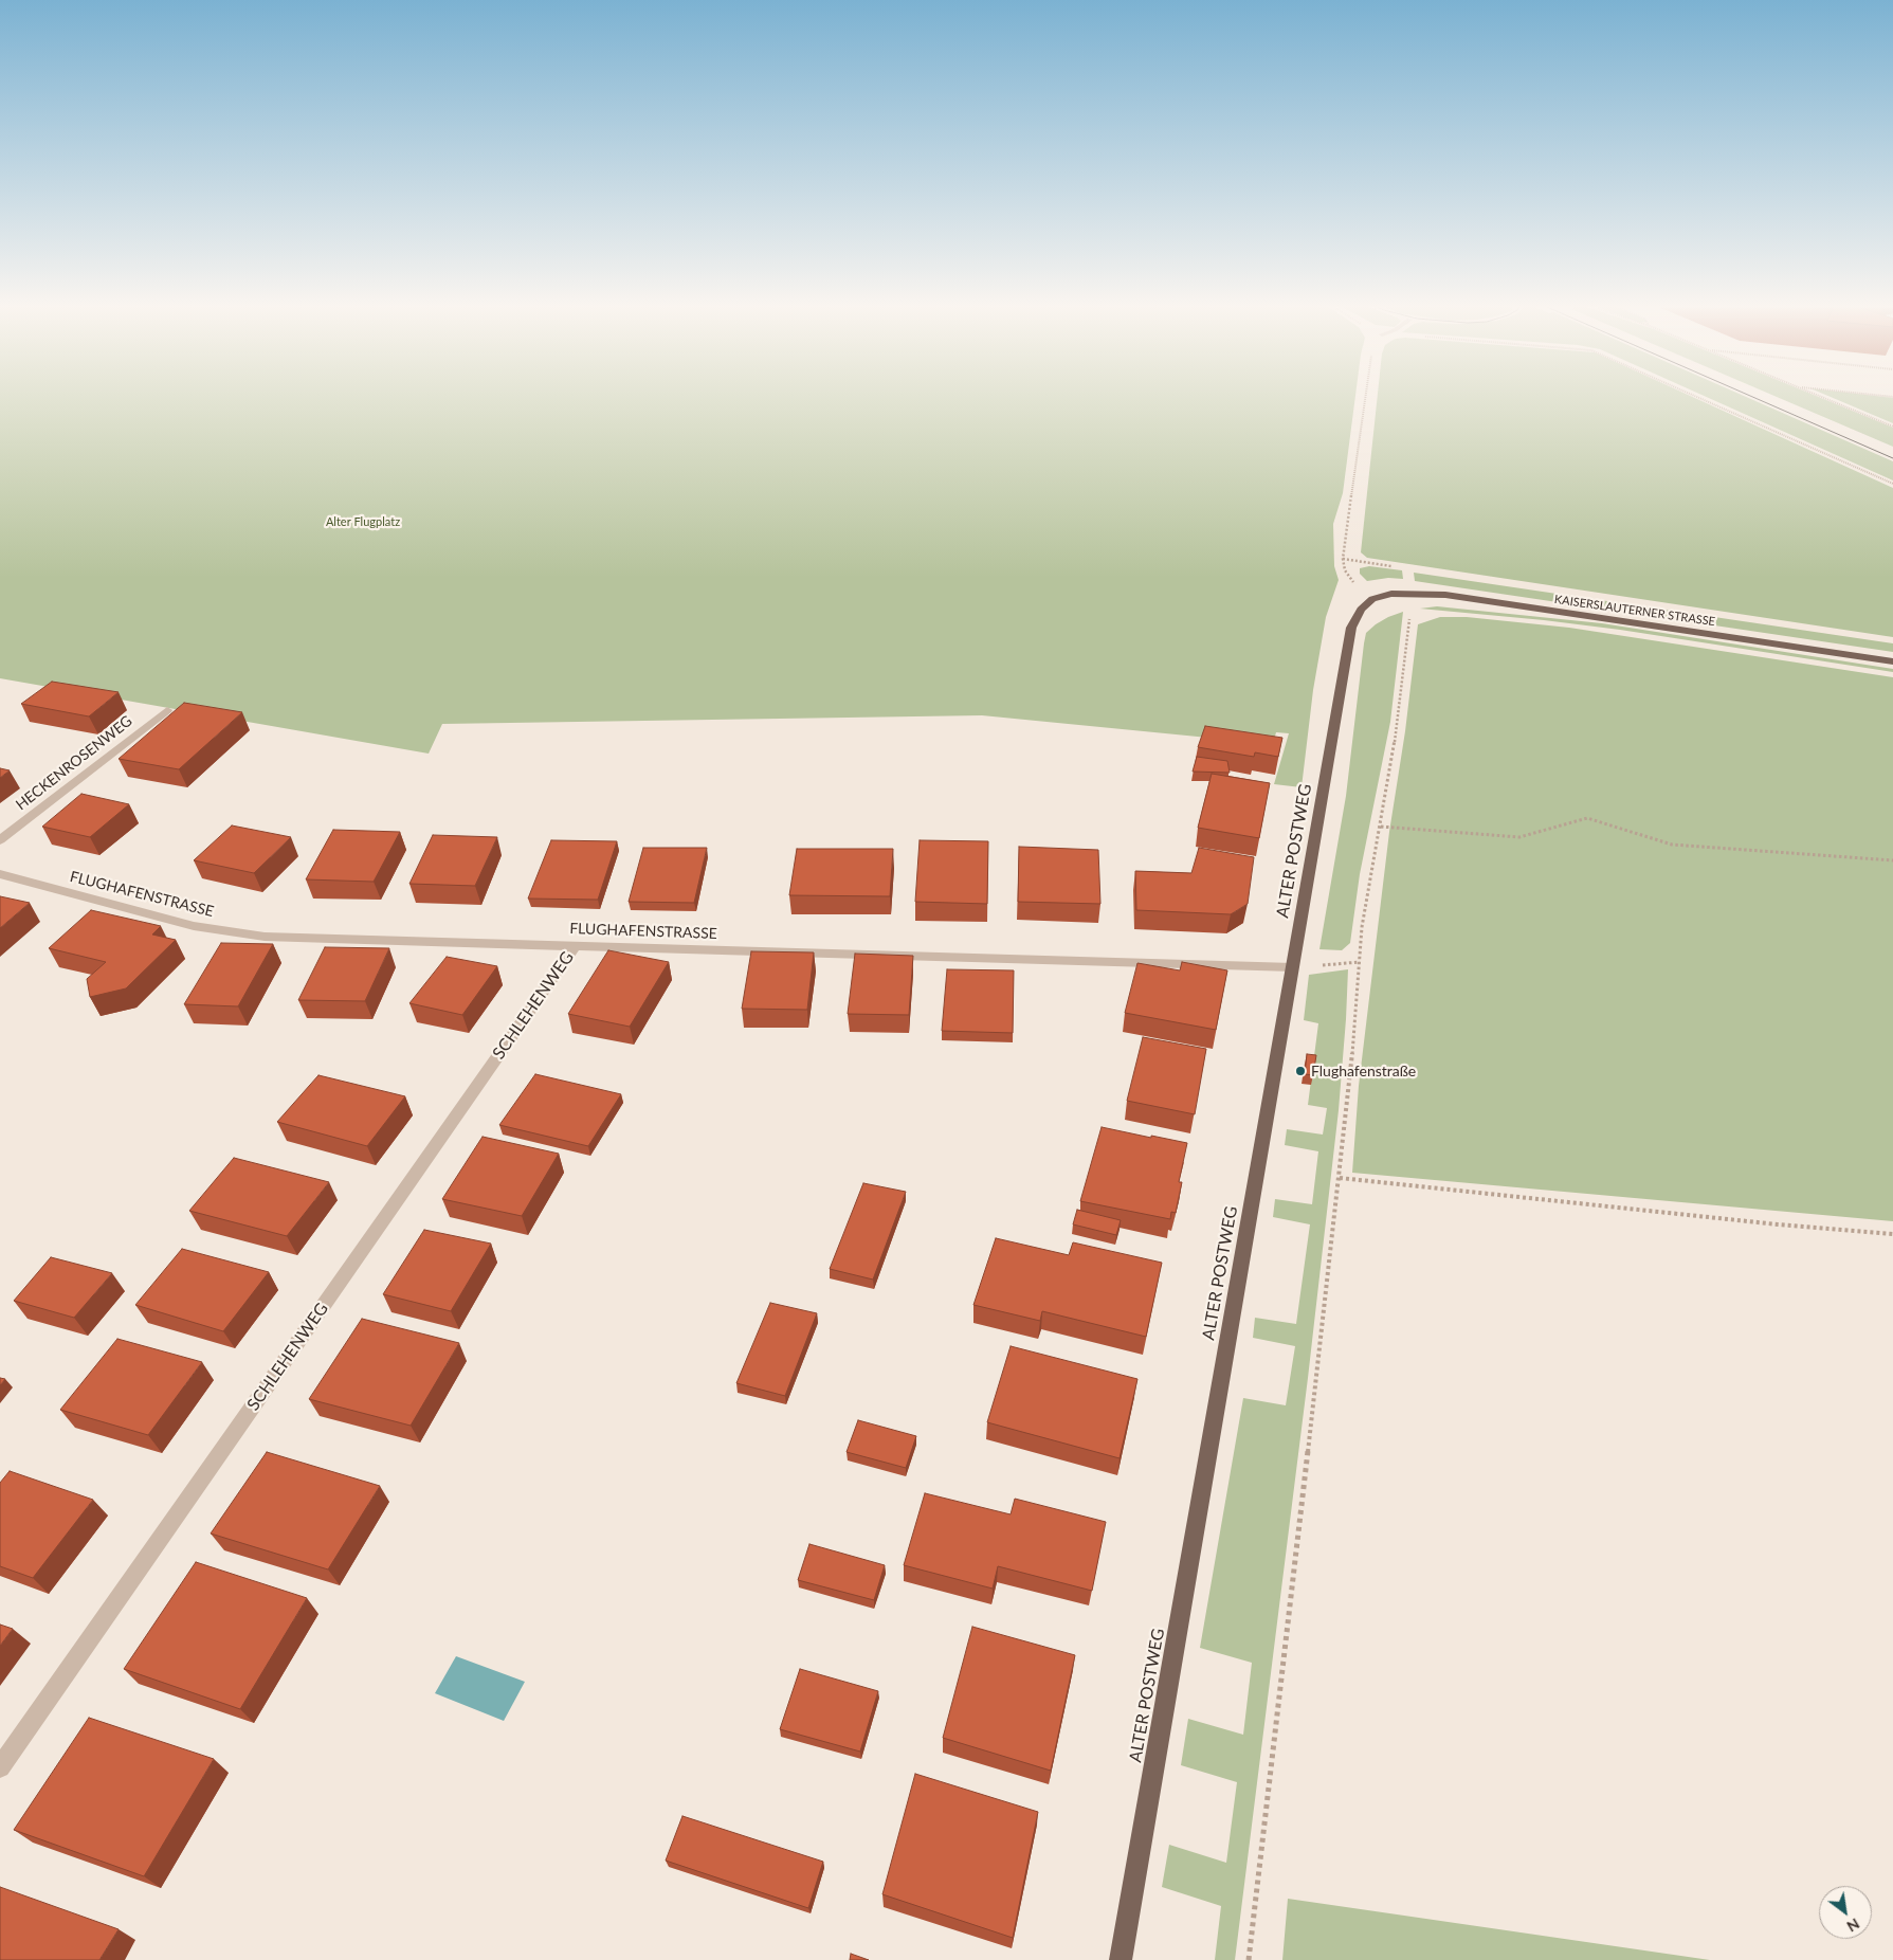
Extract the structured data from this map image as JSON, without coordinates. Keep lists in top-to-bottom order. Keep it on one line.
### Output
{"streets":{"main road":["KAISERSLAUTERNER STRASSE","ALTER POSTWEG"],"street":["HECKENROSENWEG","FLUGHAFENSTRASSE","SCHLEHENWEG"]},"crossings":[["KAISERSLAUTERNER STRASSE","ALTER POSTWEG"],["ALTER POSTWEG","FLUGHAFENSTRASSE"],["FLUGHAFENSTRASSE","SCHLEHENWEG"]],"parks":["Alter Flugplatz"],"places":["Flughafenstraße"],"north":"bottom right"}
